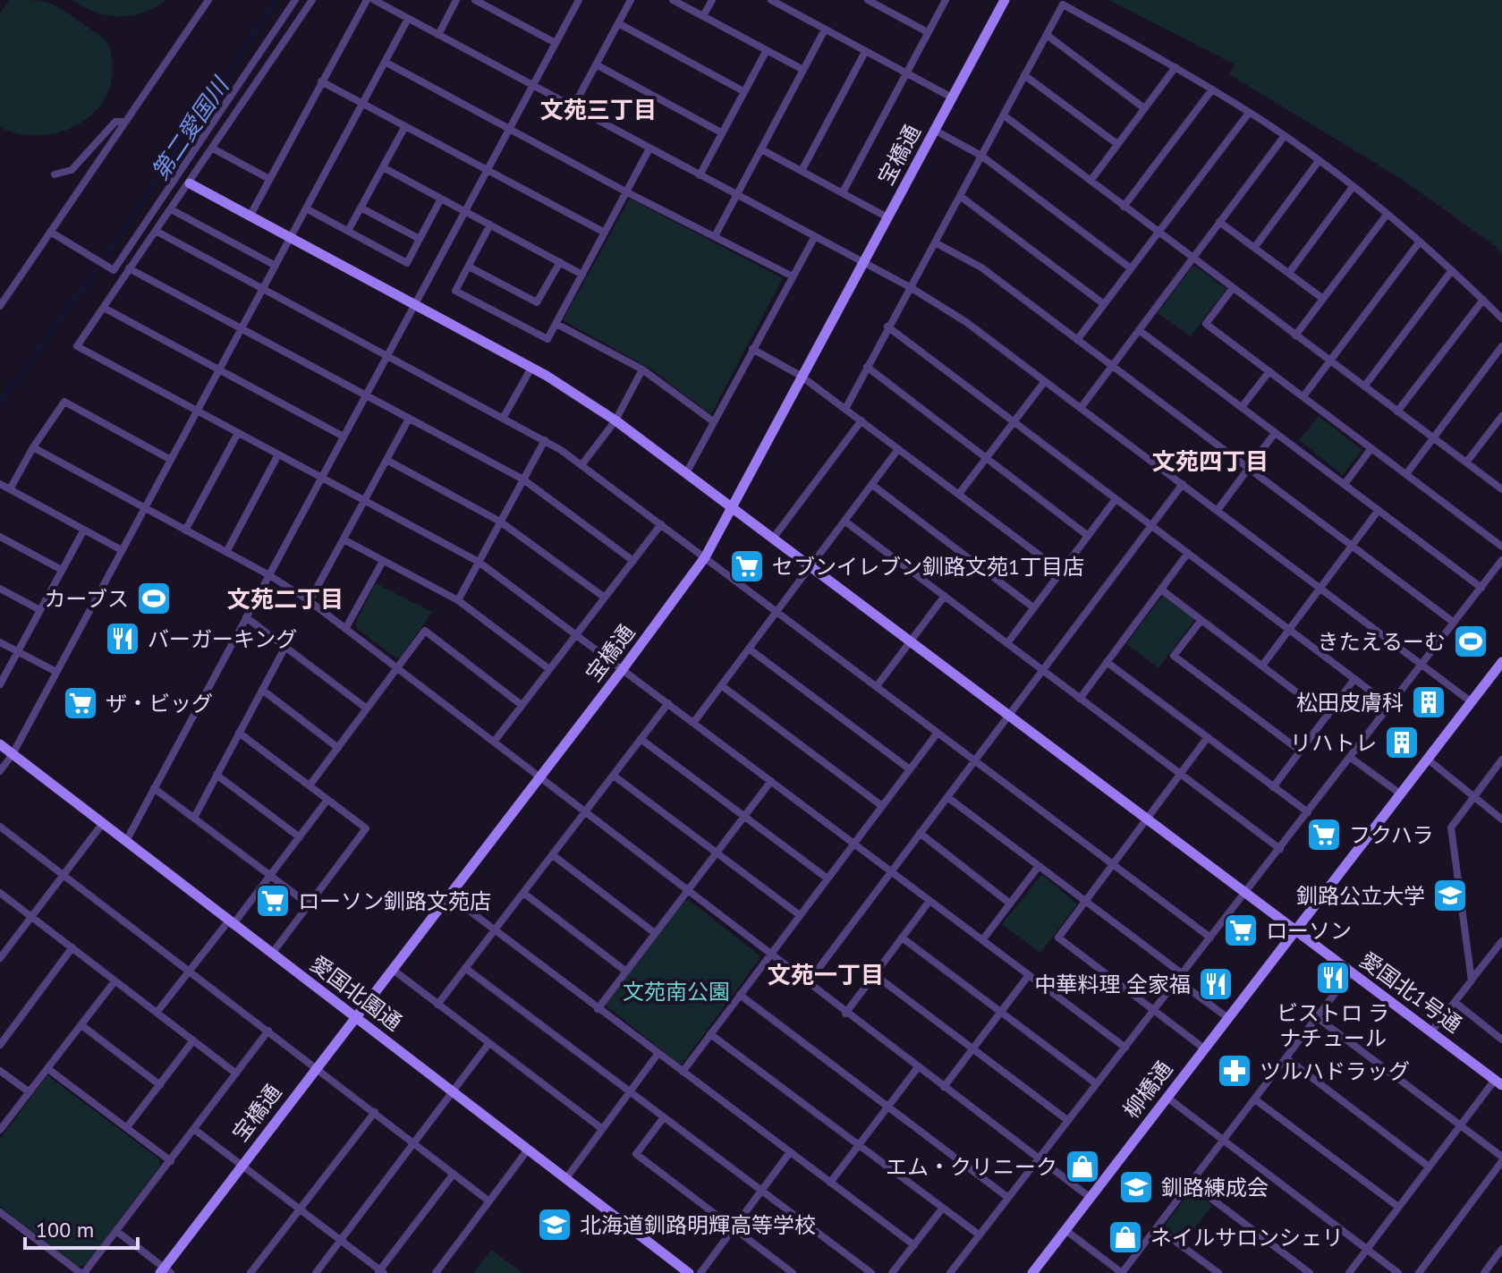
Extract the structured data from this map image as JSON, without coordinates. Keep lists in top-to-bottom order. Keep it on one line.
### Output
{"streets":{"street":["宝橋通","愛国北1号通","愛国北園通","柳橋通"]},"crossings":[["宝橋通","愛国北1号通"],["宝橋通","愛国北園通"],["愛国北1号通","柳橋通"]],"districts":["文苑三丁目","文苑四丁目","文苑二丁目","文苑一丁目"],"water":["第二愛国川"],"parks":["文苑南公園"],"places":{"supermarket":["セブンイレブン釧路文苑1丁目店","ザ・ビッグ","フクハラ","ローソン釧路文苑店","ローソン"],"sports":["カーブス","きたえるーむ"],"restaurant":["バーガーキング","ビストロ ラ ナチュール","中華料理 全家福"],"building":["松田皮膚科","リハトレ"],"school or university":["釧路公立大学","釧路練成会","北海道釧路明輝高等学校"],"pharmacy":["ツルハドラッグ"],"shop":["エム・クリニーク","ネイルサロンシェリ"]},"scale_bar":"100 m"}
